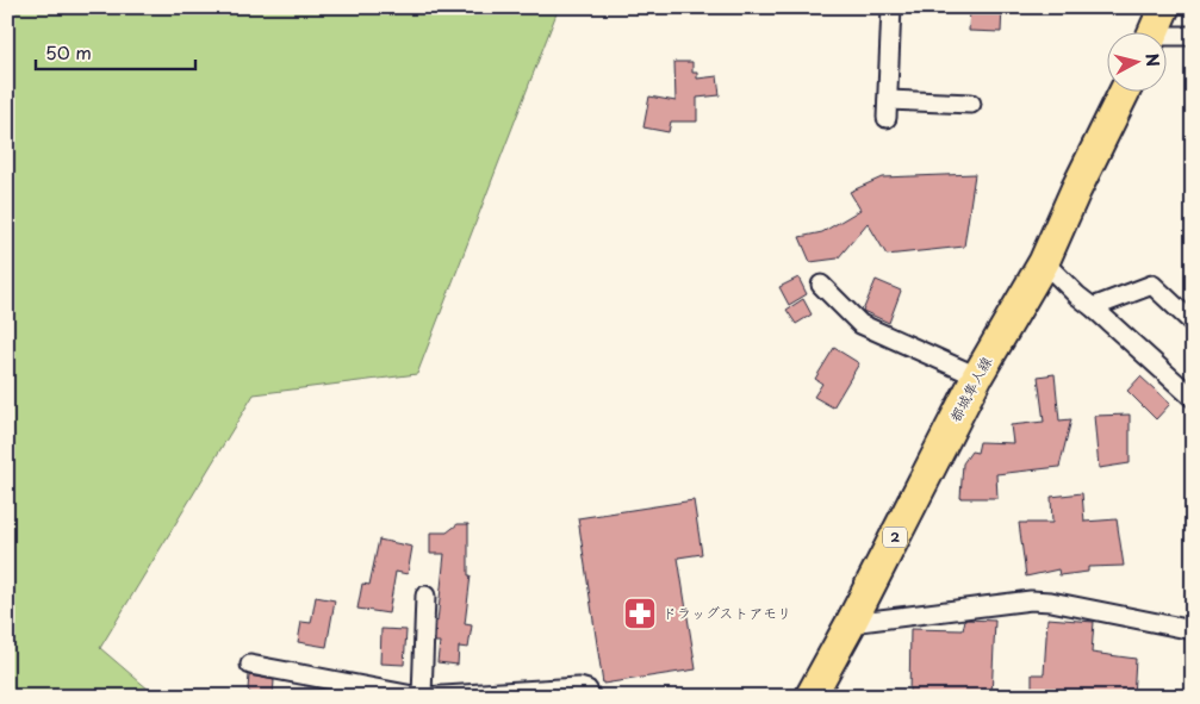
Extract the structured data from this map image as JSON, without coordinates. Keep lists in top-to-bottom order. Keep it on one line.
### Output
{"streets":{"main road":["都城隼人線","2"]},"places":{"pharmacy":["ドラッグストアモリ"]},"scale_bar":"50 m","north":"right"}
